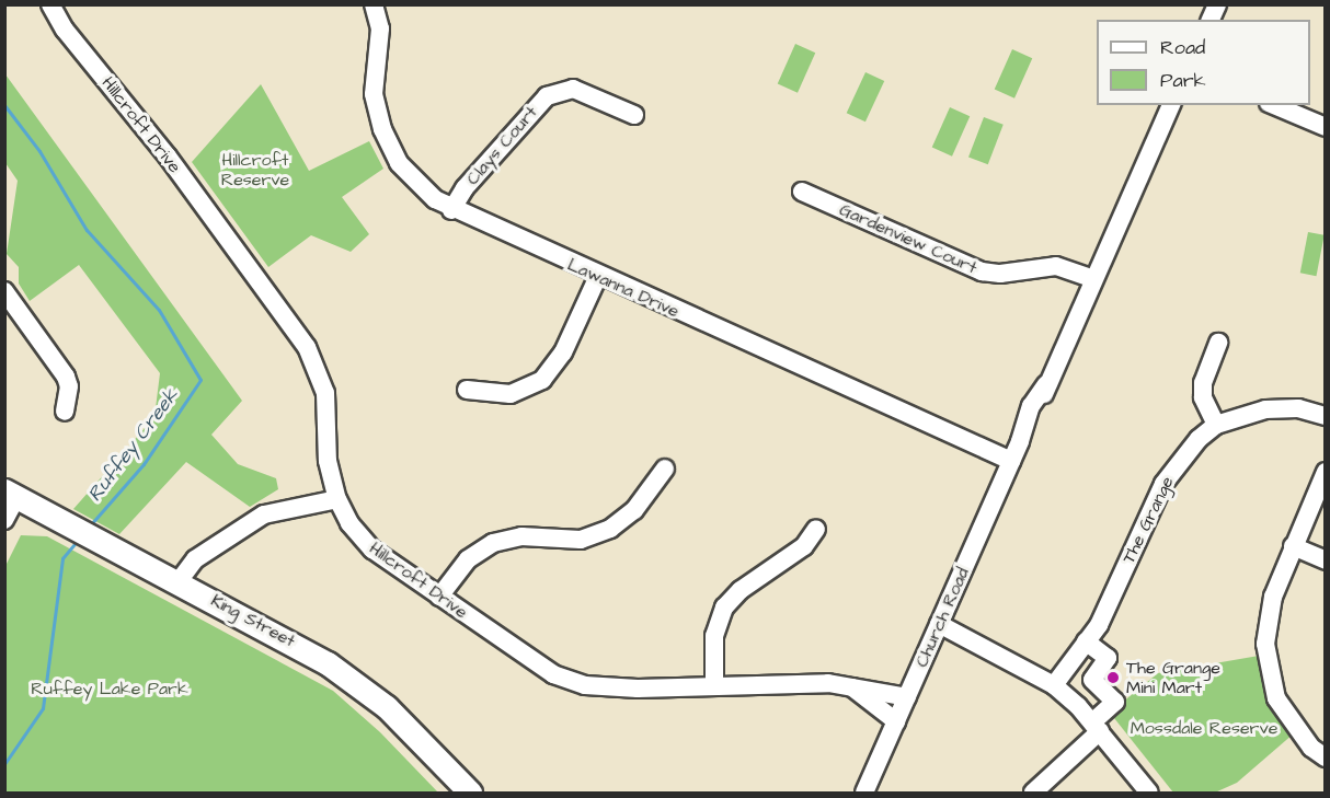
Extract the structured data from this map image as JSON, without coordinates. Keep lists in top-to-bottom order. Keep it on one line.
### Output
{"streets":{"main road":["King Street"],"street":["Hillcroft Drive","Clays Court","Gardenview Court","Lawanna Drive","The Grange","Church Road"]},"crossings":[["Hillcroft Drive","Church Road"],["Clays Court","Lawanna Drive"],["Gardenview Court","Church Road"],["Lawanna Drive","Church Road"]],"water":["Ruffey Creek"],"parks":["Hillcroft Reserve","Ruffey Lake Park","Mossdale Reserve"],"places":["The Grange Mini Mart"],"legend":["Road","Park"]}
